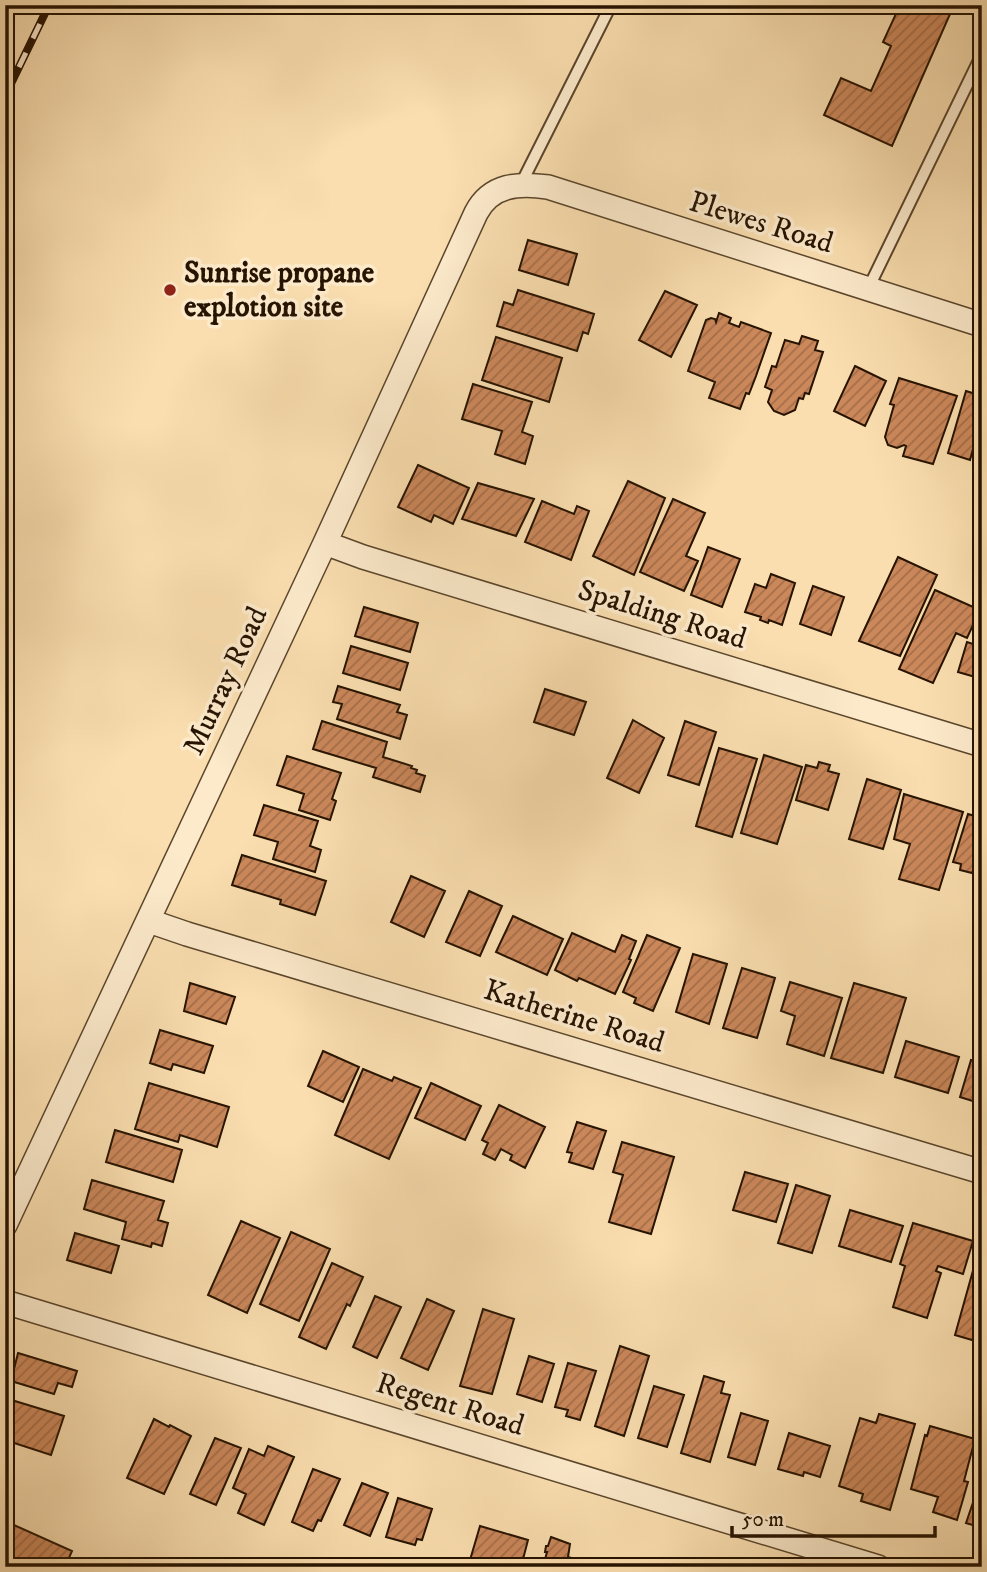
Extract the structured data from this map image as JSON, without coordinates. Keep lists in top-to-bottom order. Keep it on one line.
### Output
{"streets":{"street":["Plewes Road","Spalding Road","Murray Road","Katherine Road","Regent Road"]},"crossings":[["Plewes Road","Murray Road"],["Spalding Road","Murray Road"],["Murray Road","Katherine Road"]],"places":["Sunrise propane explotion site"],"scale_bar":"50 m"}
